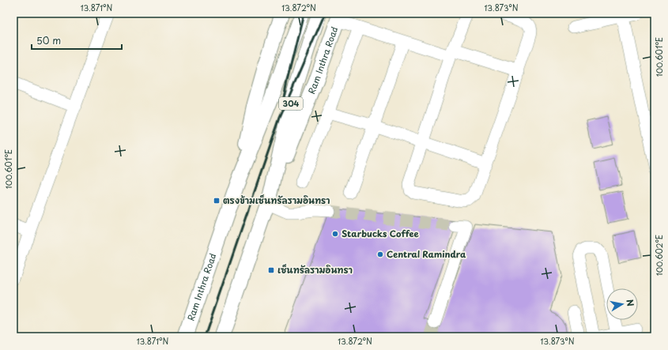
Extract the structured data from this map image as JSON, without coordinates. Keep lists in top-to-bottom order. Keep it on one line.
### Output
{"streets":{"main road":["Ram Inthra Road","304"]},"places":{"transit":["ตรงข้ามเซ็นทรัลรามอินทรา","เซ็นทรัลรามอินทรา"],"other":["Starbucks Coffee","Central Ramindra"]},"scale_bar":"50 m","north":"right","coordinates":["13.871°N","13.872°N","13.873°N","100.601°E","100.602°E"]}
